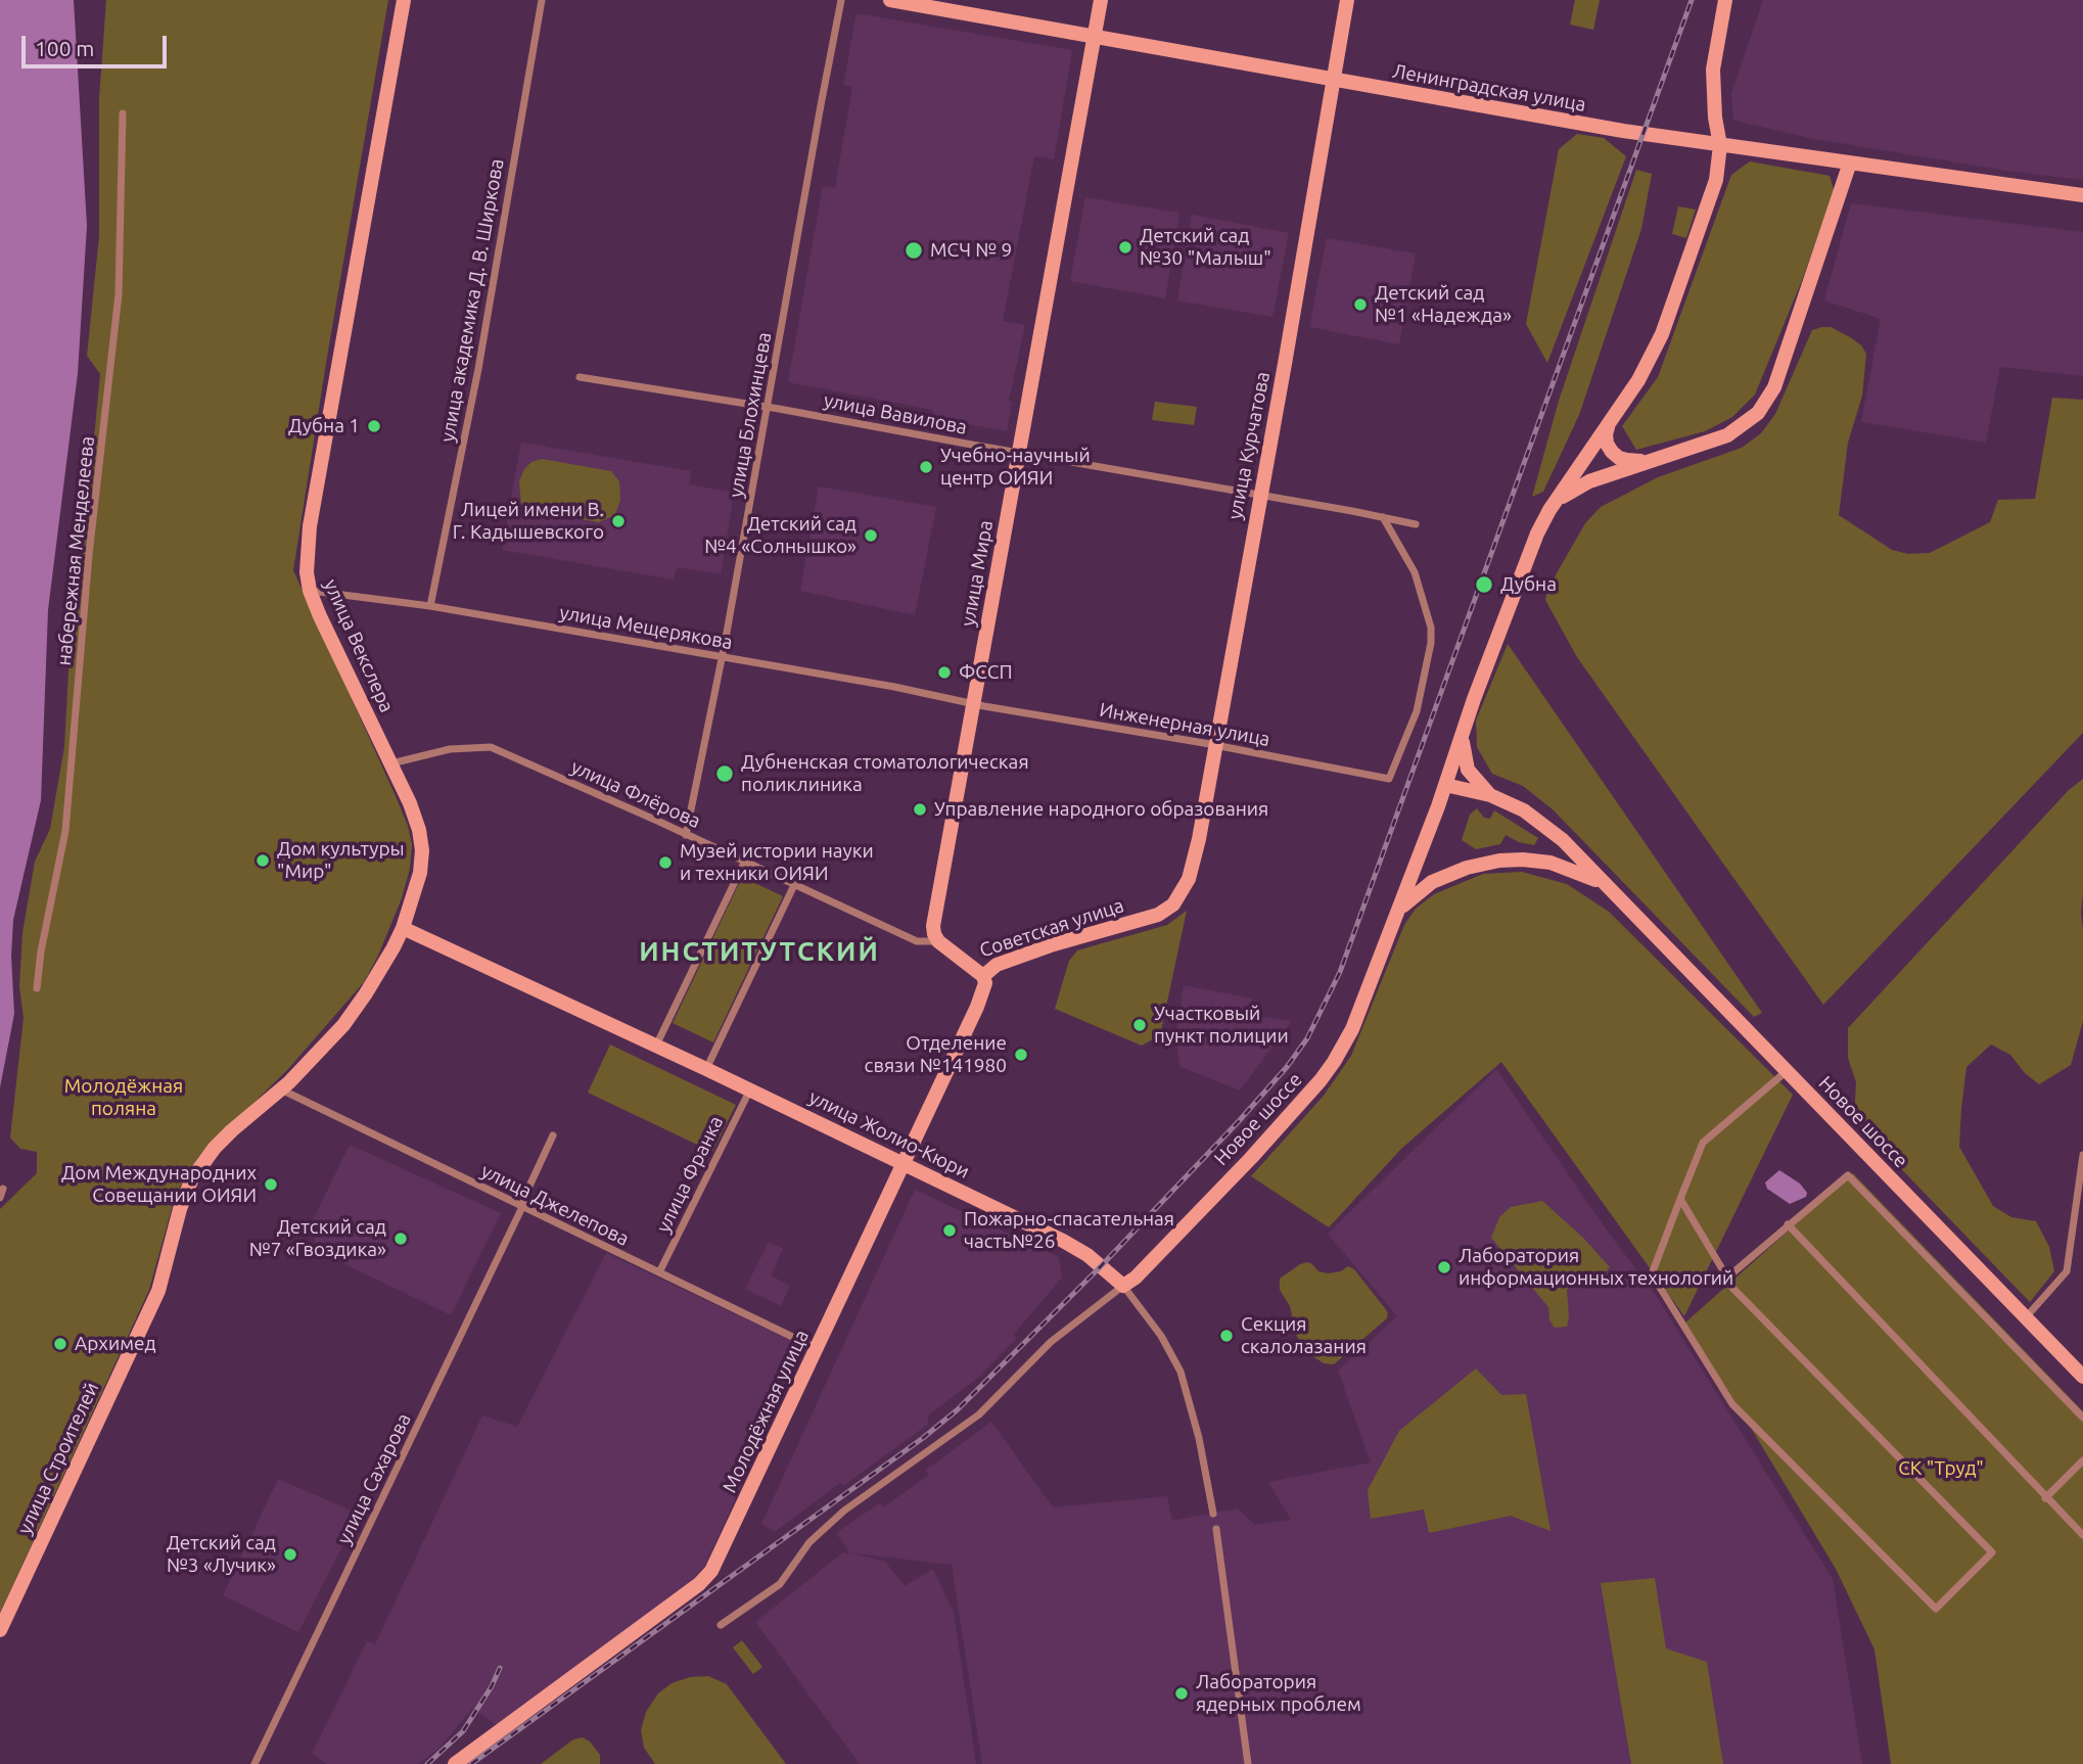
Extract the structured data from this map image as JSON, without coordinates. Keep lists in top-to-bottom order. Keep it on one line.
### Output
{"streets":{"main road":["Ленинградская улица","улица Курчатова","улица Мира","улица Векслера","Советская улица","Новое шоссе","улица Жолио-Кюри","Молодёжная улица","улица Строителей"],"street":["улица академика Д. В. Ширкова","улица Вавилова","улица Блохинцева","набережная Менделеева","улица Мещерякова","Инженерная улица","улица Флёрова","улица Франка","улица Джелепова","улица Сахарова"]},"crossings":[["Ленинградская улица","улица Курчатова"],["Ленинградская улица","улица Мира"],["улица академика Д. В. Ширкова","улица Мещерякова"],["улица Вавилова","улица Блохинцева"],["улица Вавилова","улица Курчатова"],["улица Вавилова","улица Мира"],["улица Вавилова","Инженерная улица"],["улица Блохинцева","улица Мещерякова"],["улица Блохинцева","улица Флёрова"],["улица Курчатова","Инженерная улица"],["улица Курчатова","Советская улица"],["улица Мира","улица Мещерякова"],["улица Мира","Инженерная улица"],["улица Мира","улица Флёрова"],["улица Мира","Советская улица"],["улица Мещерякова","улица Векслера"],["улица Мещерякова","Инженерная улица"],["улица Векслера","улица Флёрова"],["улица Векслера","улица Жолио-Кюри"],["улица Векслера","улица Джелепова"],["улица Векслера","улица Строителей"],["улица Флёрова","Советская улица"],["Советская улица","Молодёжная улица"],["Новое шоссе","улица Жолио-Кюри"],["улица Жолио-Кюри","улица Франка"],["улица Жолио-Кюри","Молодёжная улица"],["улица Франка","улица Джелепова"],["улица Джелепова","Молодёжная улица"],["улица Джелепова","улица Строителей"],["улица Джелепова","улица Сахарова"]],"districts":["ИНСТИТУТСКИЙ"],"parks":["Молодёжная поляна","СК \"Труд\""],"places":["Детский сад №30 \"Малыш\"","МСЧ № 9","Детский сад №1 «Надежда»","Дубна 1","Учебно-научный центр ОИЯИ","Лицей имени В. Г. Кадышевского","Детский сад №4 «Солнышко»","Дубна","ФССП","Дубненская стоматологическая поликлиника","Управление народного образования","Дом культуры \"Мир\"","Музей истории науки и техники ОИЯИ","Участковый пункт полиции","Отделение связи №141980","Дом Международних Совещании ОИЯИ","Пожарно-спасательная часть№26","Детский сад №7 «Гвоздика»","Лаборатория информационных технологий","Секция скалолазания","Архимед","Детский сад №3 «Лучик»","Лаборатория ядерных проблем"],"scale_bar":"100 m"}
